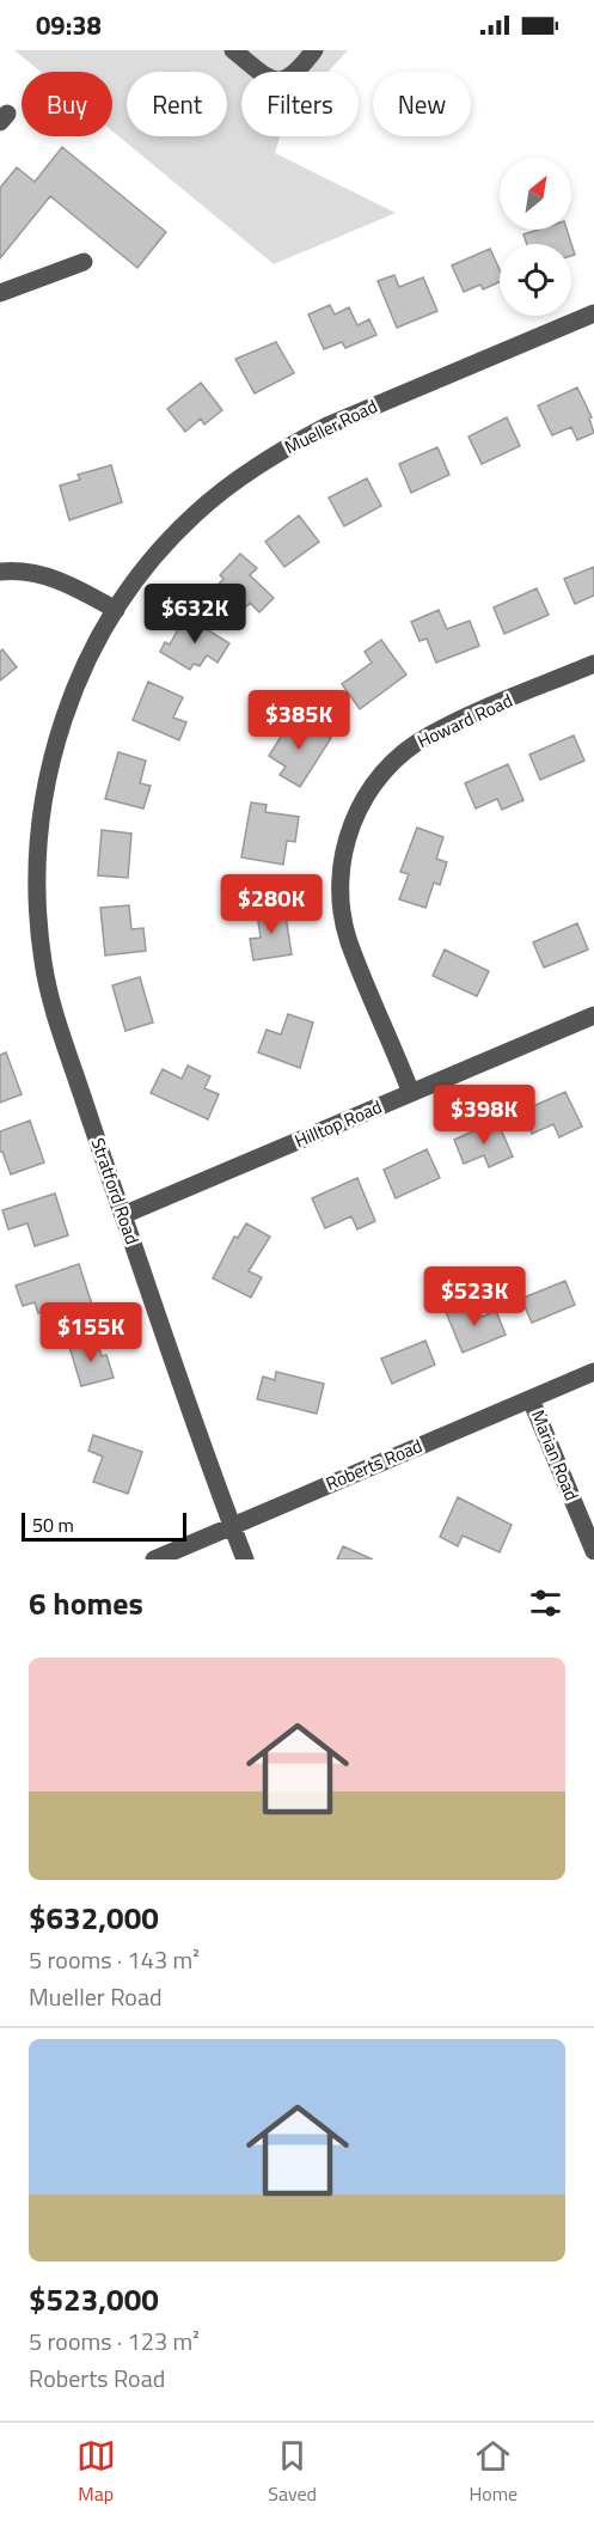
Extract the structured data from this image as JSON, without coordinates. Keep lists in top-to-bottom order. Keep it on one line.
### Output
{"streets":{"street":["Mueller Road","Howard Road","Hilltop Road","Stratford Road","Marian Road","Roberts Road"]},"crossings":[["Mueller Road","Stratford Road"],["Howard Road","Hilltop Road"],["Hilltop Road","Stratford Road"],["Stratford Road","Roberts Road"],["Marian Road","Roberts Road"]],"scale_bar":"50 m","north":"top right","page":{"status":"09:38","chip":["Buy","Rent","Filters","New"],"price":["$632K","$385K","$280K","$398K","$523K","$155K"],"scale":"50 m","heading":"6 homes","list":[{"name":"$632,000","note":"5 rooms · 143 m² · Mueller Road"},{"name":"$523,000","note":"5 rooms · 123 m² · Roberts Road"}],"tabs":["Map","Saved","Home"]}}
